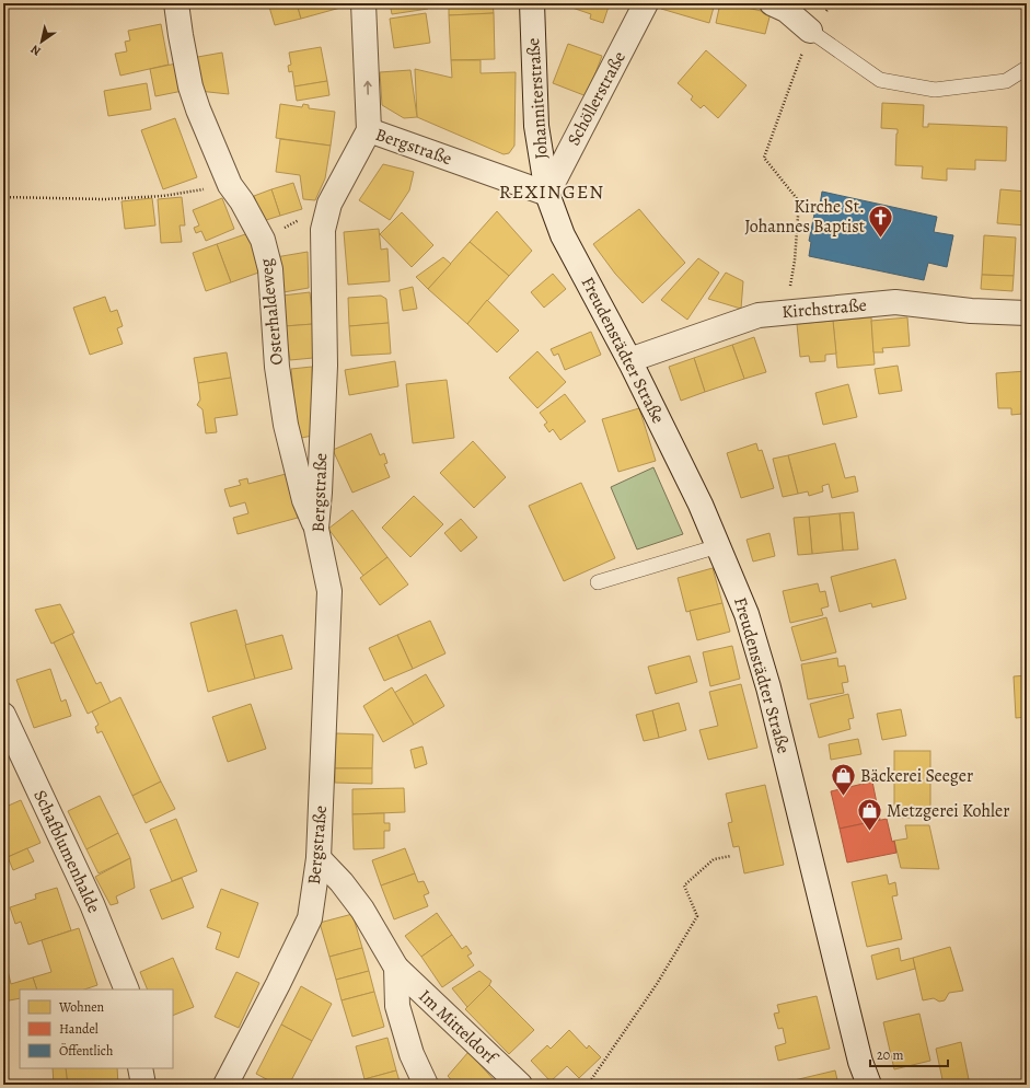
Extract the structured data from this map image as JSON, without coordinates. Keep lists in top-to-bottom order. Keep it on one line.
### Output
{"streets":{"street":["Johanniterstraße","Schöllerstraße","Bergstraße","Kirchstraße","Osterhaldeweg","Freudenstädter Straße","Schafblumenhalde","Im Mitteldorf"]},"crossings":[["Johanniterstraße","Schöllerstraße"],["Johanniterstraße","Bergstraße"],["Johanniterstraße","Freudenstädter Straße"],["Schöllerstraße","Bergstraße"],["Schöllerstraße","Freudenstädter Straße"],["Bergstraße","Osterhaldeweg"],["Bergstraße","Freudenstädter Straße"],["Bergstraße","Im Mitteldorf"],["Kirchstraße","Freudenstädter Straße"]],"districts":["REXINGEN"],"places":{"church":["Kirche St. Johannes Baptist"],"shop":["Bäckerei Seeger","Metzgerei Kohler"]},"legend":["Wohnen","Handel","Öffentlich"],"scale_bar":"20 m","north":"bottom left"}
